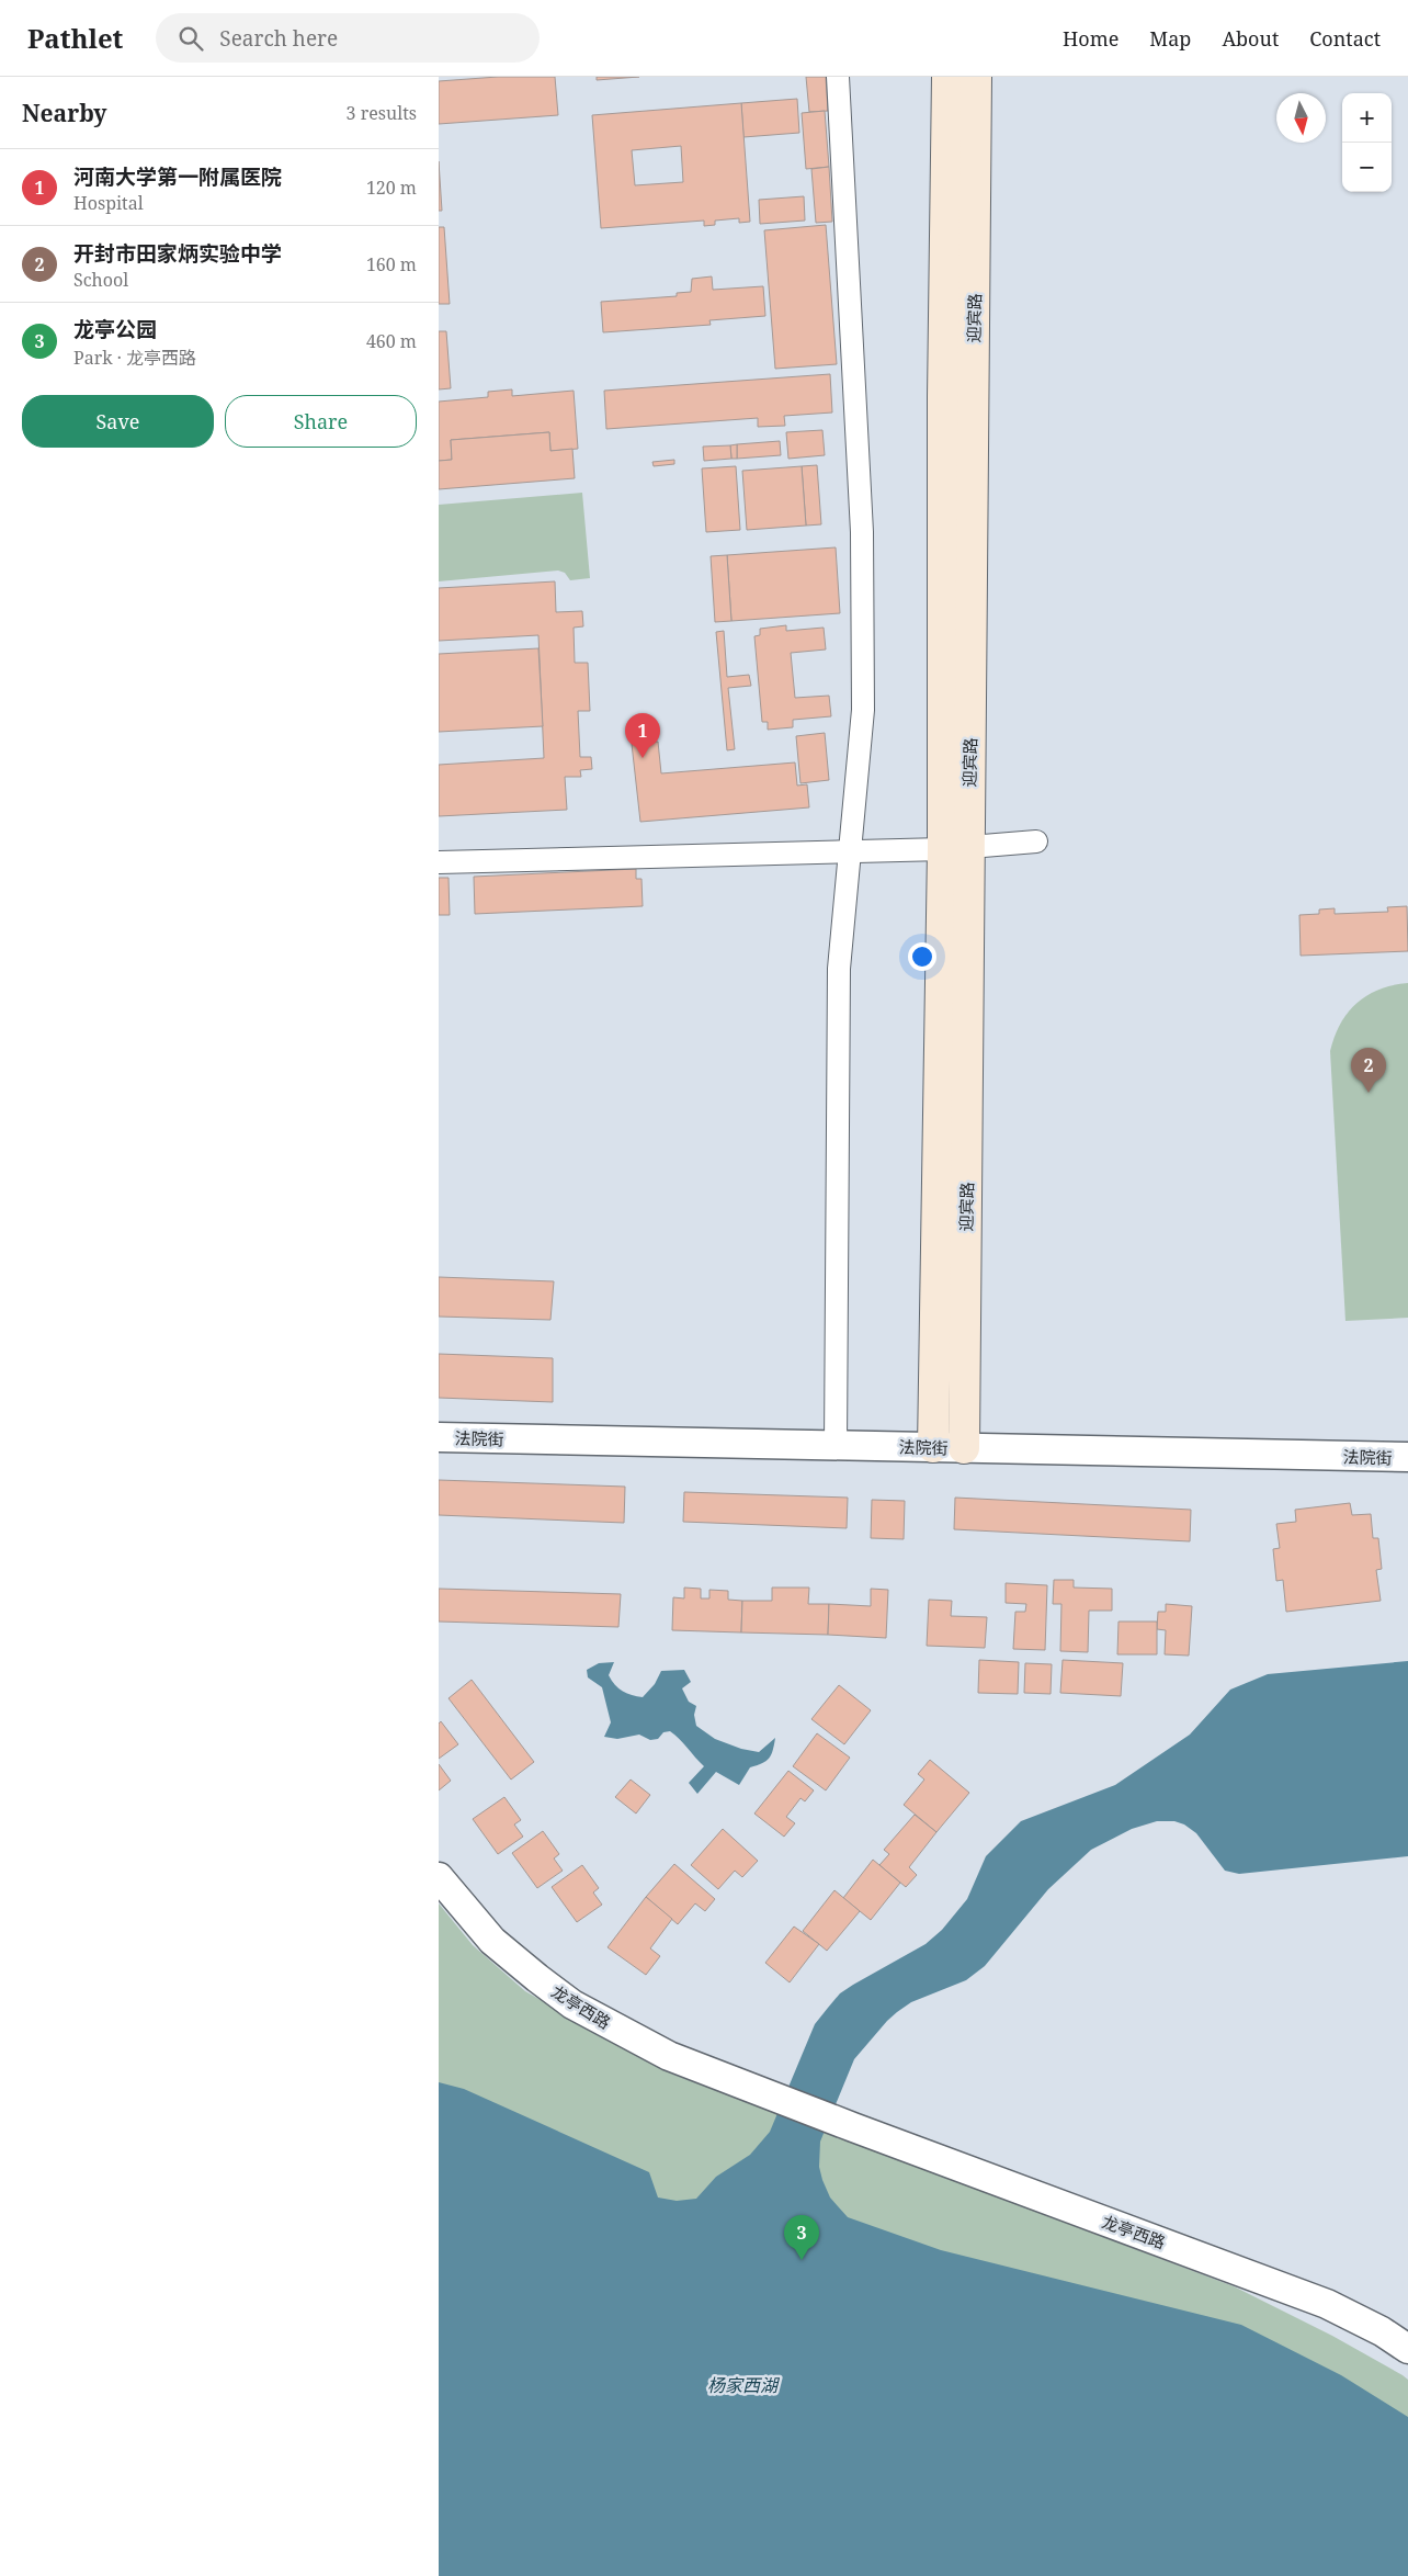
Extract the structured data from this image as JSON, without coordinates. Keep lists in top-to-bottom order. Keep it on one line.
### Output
{"streets":{"main road":["迎宾路"],"street":["法院街","龙亭西路"]},"crossings":[["迎宾路","法院街"]],"water":["杨家西湖"],"north":"bottom","page":{"header":"Pathlet","search":"Search here","nav":["Home","Map","About","Contact"],"heading":["Nearby","3 results"],"map_buttons":["+","−"],"list":[{"mark":"1","name":"河南大学第一附属医院","note":"Hospital","value":"120 m"},{"mark":"2","name":"开封市田家炳实验中学","note":"School","value":"160 m"},{"mark":"3","name":"龙亭公园","note":"Park · 龙亭西路","value":"460 m"}],"buttons":["Save","Share"],"pins":["1","2","3"]}}
